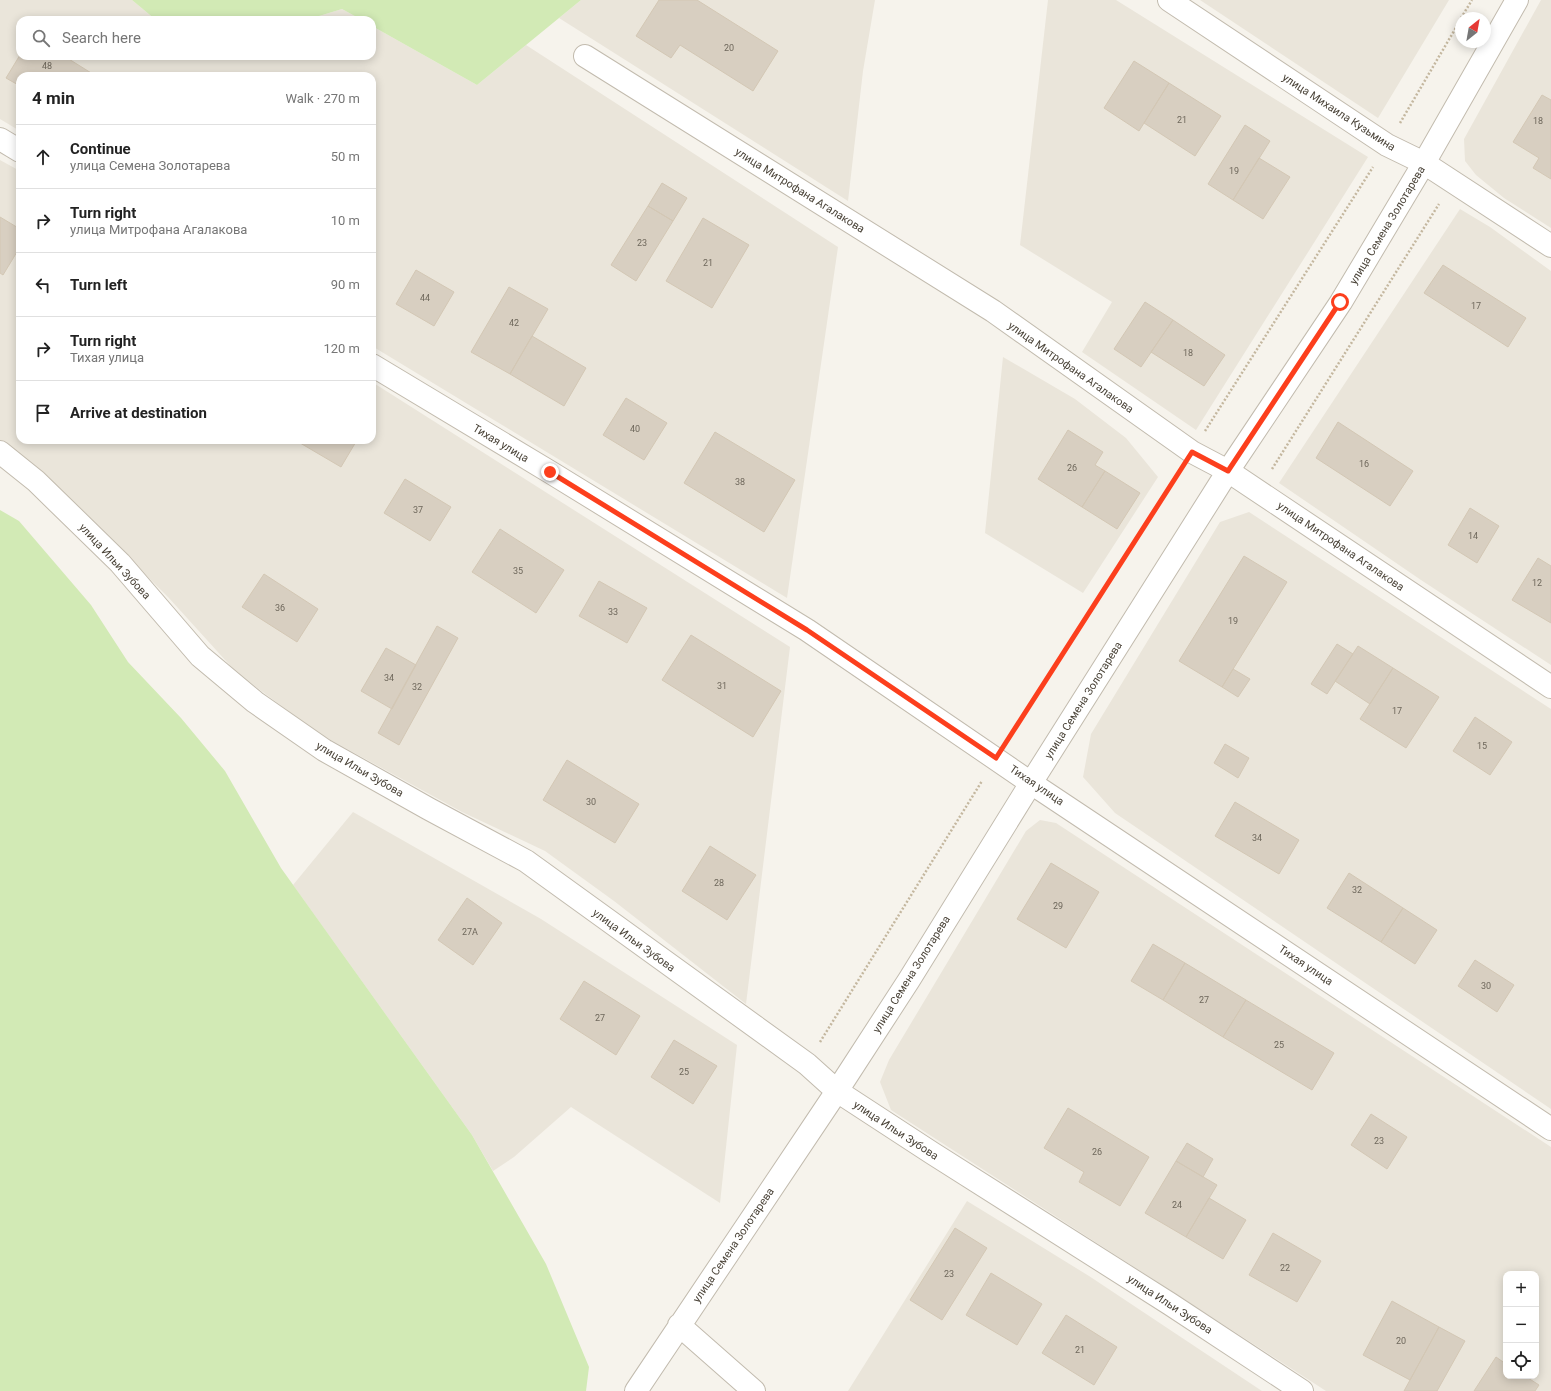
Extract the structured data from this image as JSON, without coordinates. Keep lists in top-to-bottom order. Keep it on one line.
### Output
{"streets":{"street":["улица Михаила Кузьмина","улица Митрофана Агалакова","улица Семена Золотарева","Тихая улица","улица Ильи Зубова"]},"crossings":[["улица Михаила Кузьмина","улица Семена Золотарева"],["улица Митрофана Агалакова","улица Семена Золотарева"],["улица Семена Золотарева","Тихая улица"],["улица Семена Золотарева","улица Ильи Зубова"]],"house_numbers":["20","48","21","18","19","23","21","44","17","42","18","40","16","26","38","37","14","35","12","36","33","19","34","31","32","17","15","30","34","28","32","29","27А","30","27","27","25","25","23","26","24","22","23","20","21"],"north":"top right","page":{"search":"Search here","heading":["4 min","Walk · 270 m"],"list":[["Continue","улица Семена Золотарева","50 m"],["Turn right","улица Митрофана Агалакова","10 m"],["Turn left","90 m"],["Turn right","Тихая улица","120 m"],"Arrive at destination"],"map_buttons":["+","−"]}}
